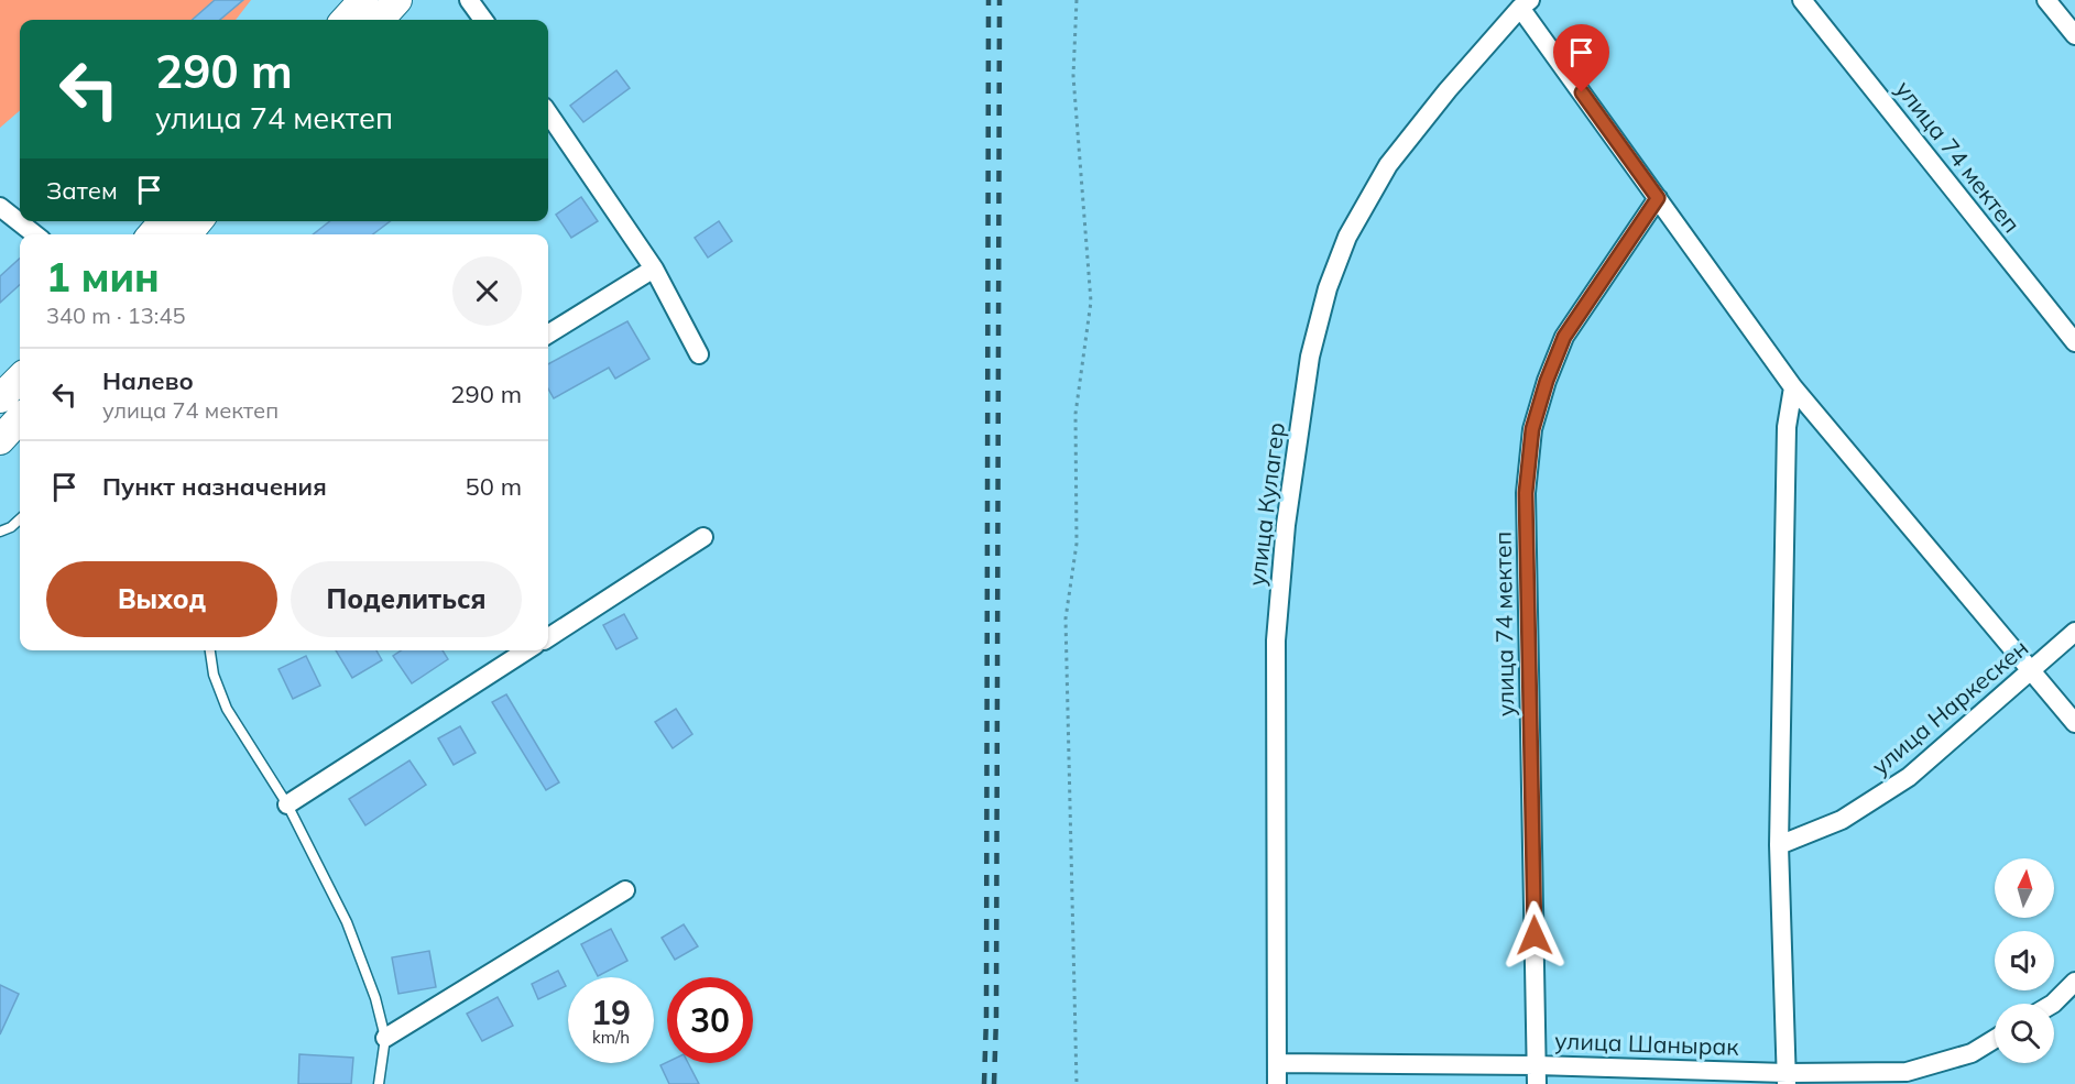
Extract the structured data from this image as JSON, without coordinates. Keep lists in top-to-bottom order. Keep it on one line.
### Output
{"streets":{"street":["улица 74 мектеп","улица Кулагер","улица Наркескен","улица Шанырак"]},"crossings":[["улица 74 мектеп","улица Шанырак"],["улица Кулагер","улица Шанырак"]],"north":"top","page":{"turn":["290 m","улица 74 мектеп"],"then":"Затем","heading":["1 мин","340 m · 13:45"],"list":[{"name":"Налево","note":"улица 74 мектеп","value":"290 m"},{"name":"Пункт назначения","value":"50 m"}],"buttons":["Выход","Поделиться"],"speed":"19 km/h","limit":"30"}}
